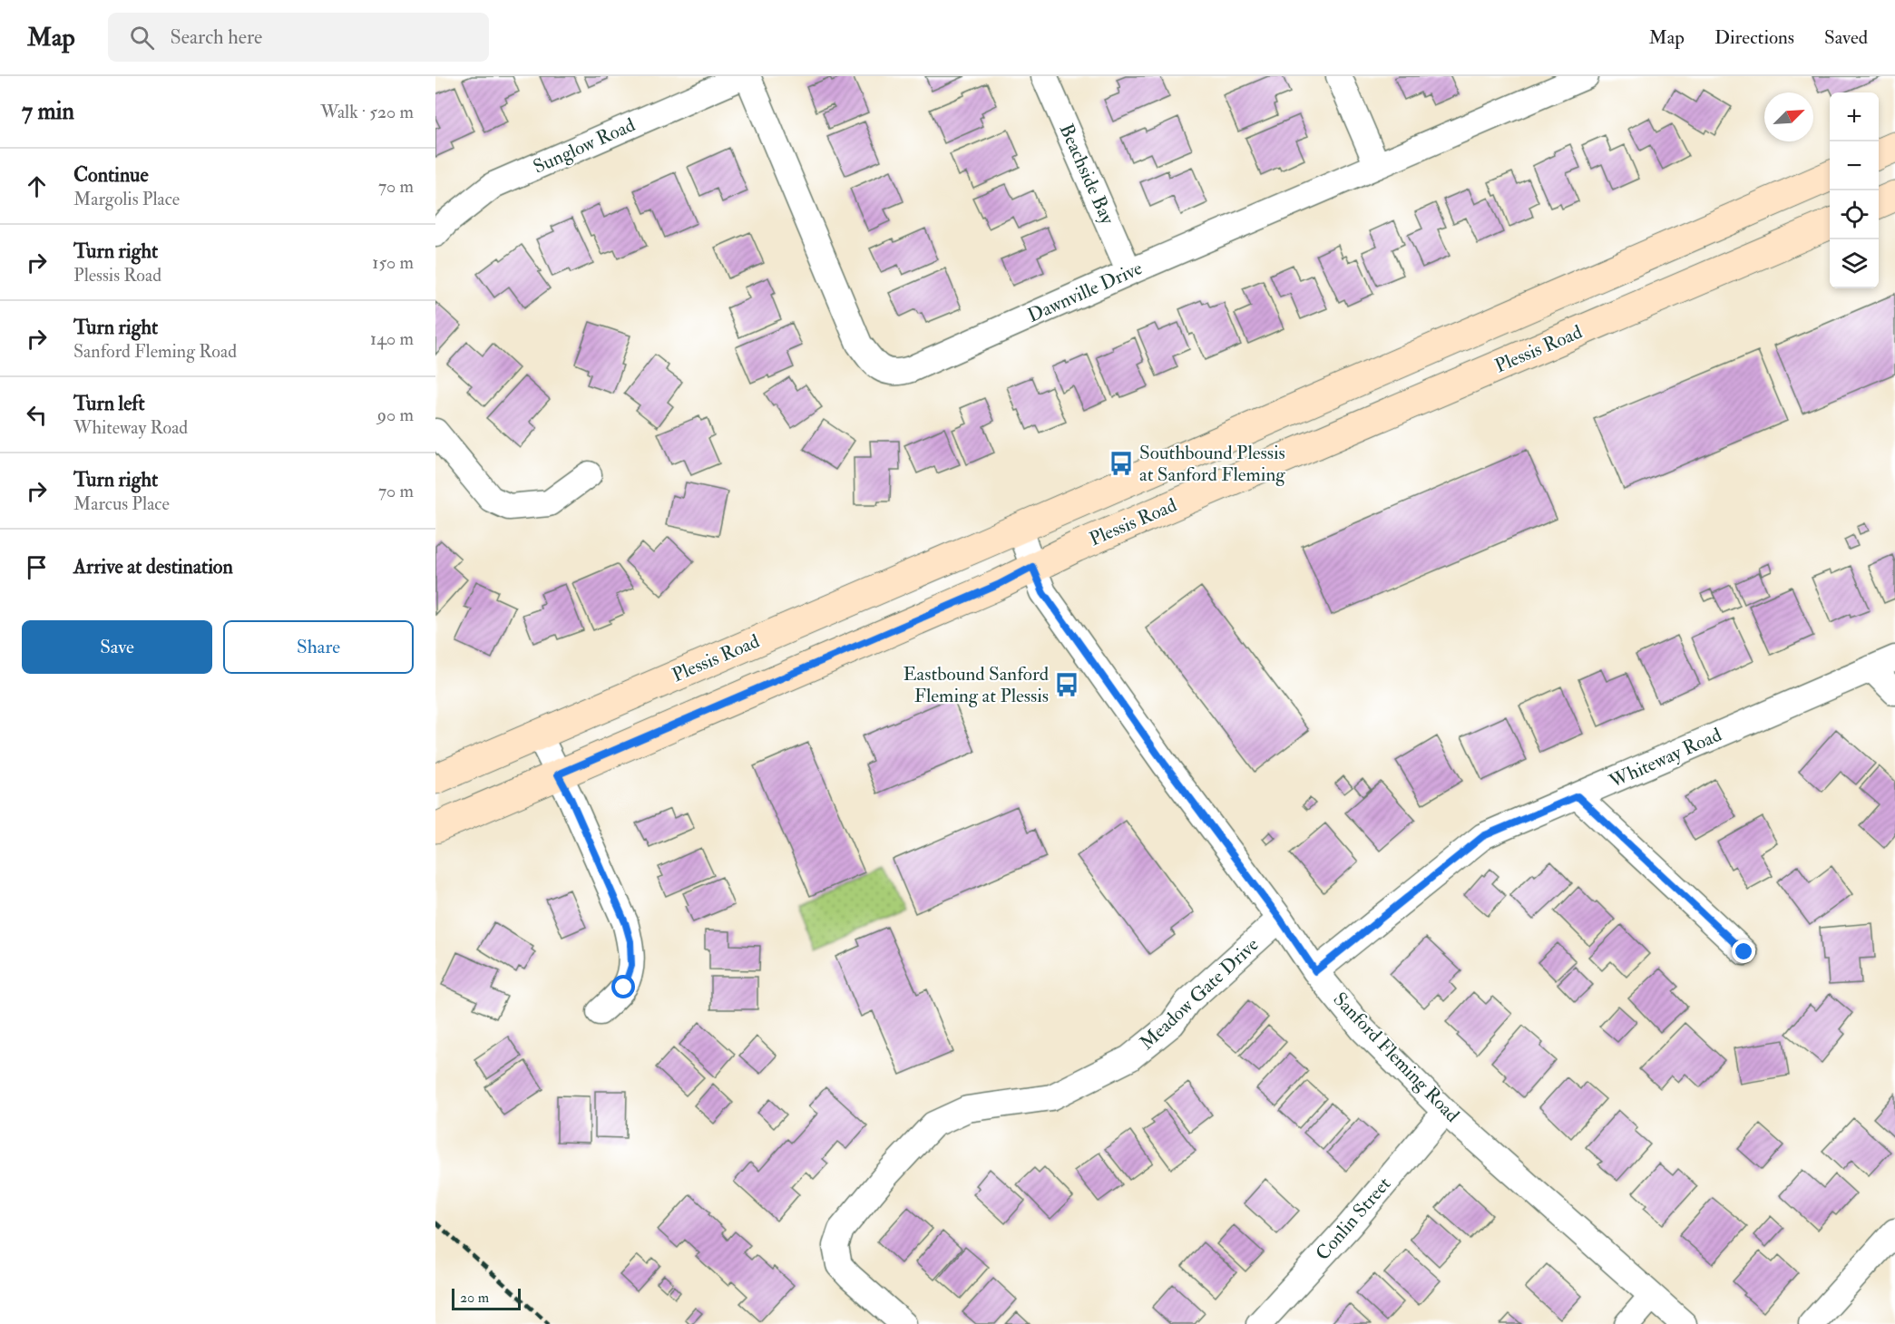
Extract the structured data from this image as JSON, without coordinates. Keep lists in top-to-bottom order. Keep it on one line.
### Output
{"streets":{"main road":["Plessis Road"],"street":["Sunglow Road","Beachside Bay","Dawnville Drive","Whiteway Road","Meadow Gate Drive","Sanford Fleming Road","Conlin Street"]},"crossings":[["Sunglow Road","Dawnville Drive"],["Beachside Bay","Dawnville Drive"],["Plessis Road","Sanford Fleming Road"],["Whiteway Road","Sanford Fleming Road"],["Meadow Gate Drive","Sanford Fleming Road"],["Sanford Fleming Road","Conlin Street"]],"places":{"bus stop":["Southbound Plessis at Sanford Fleming","Eastbound Sanford Fleming at Plessis"]},"scale_bar":"20 m","north":"top right","page":{"header":"Map","search":"Search here","nav":["Map","Directions","Saved"],"heading":["7 min","Walk · 520 m"],"map_buttons":["+","−"],"list":[["Continue","Margolis Place","70 m"],["Turn right","Plessis Road","150 m"],["Turn right","Sanford Fleming Road","140 m"],["Turn left","Whiteway Road","90 m"],["Turn right","Marcus Place","70 m"],"Arrive at destination"],"buttons":["Save","Share"],"scale":"20 m"}}
